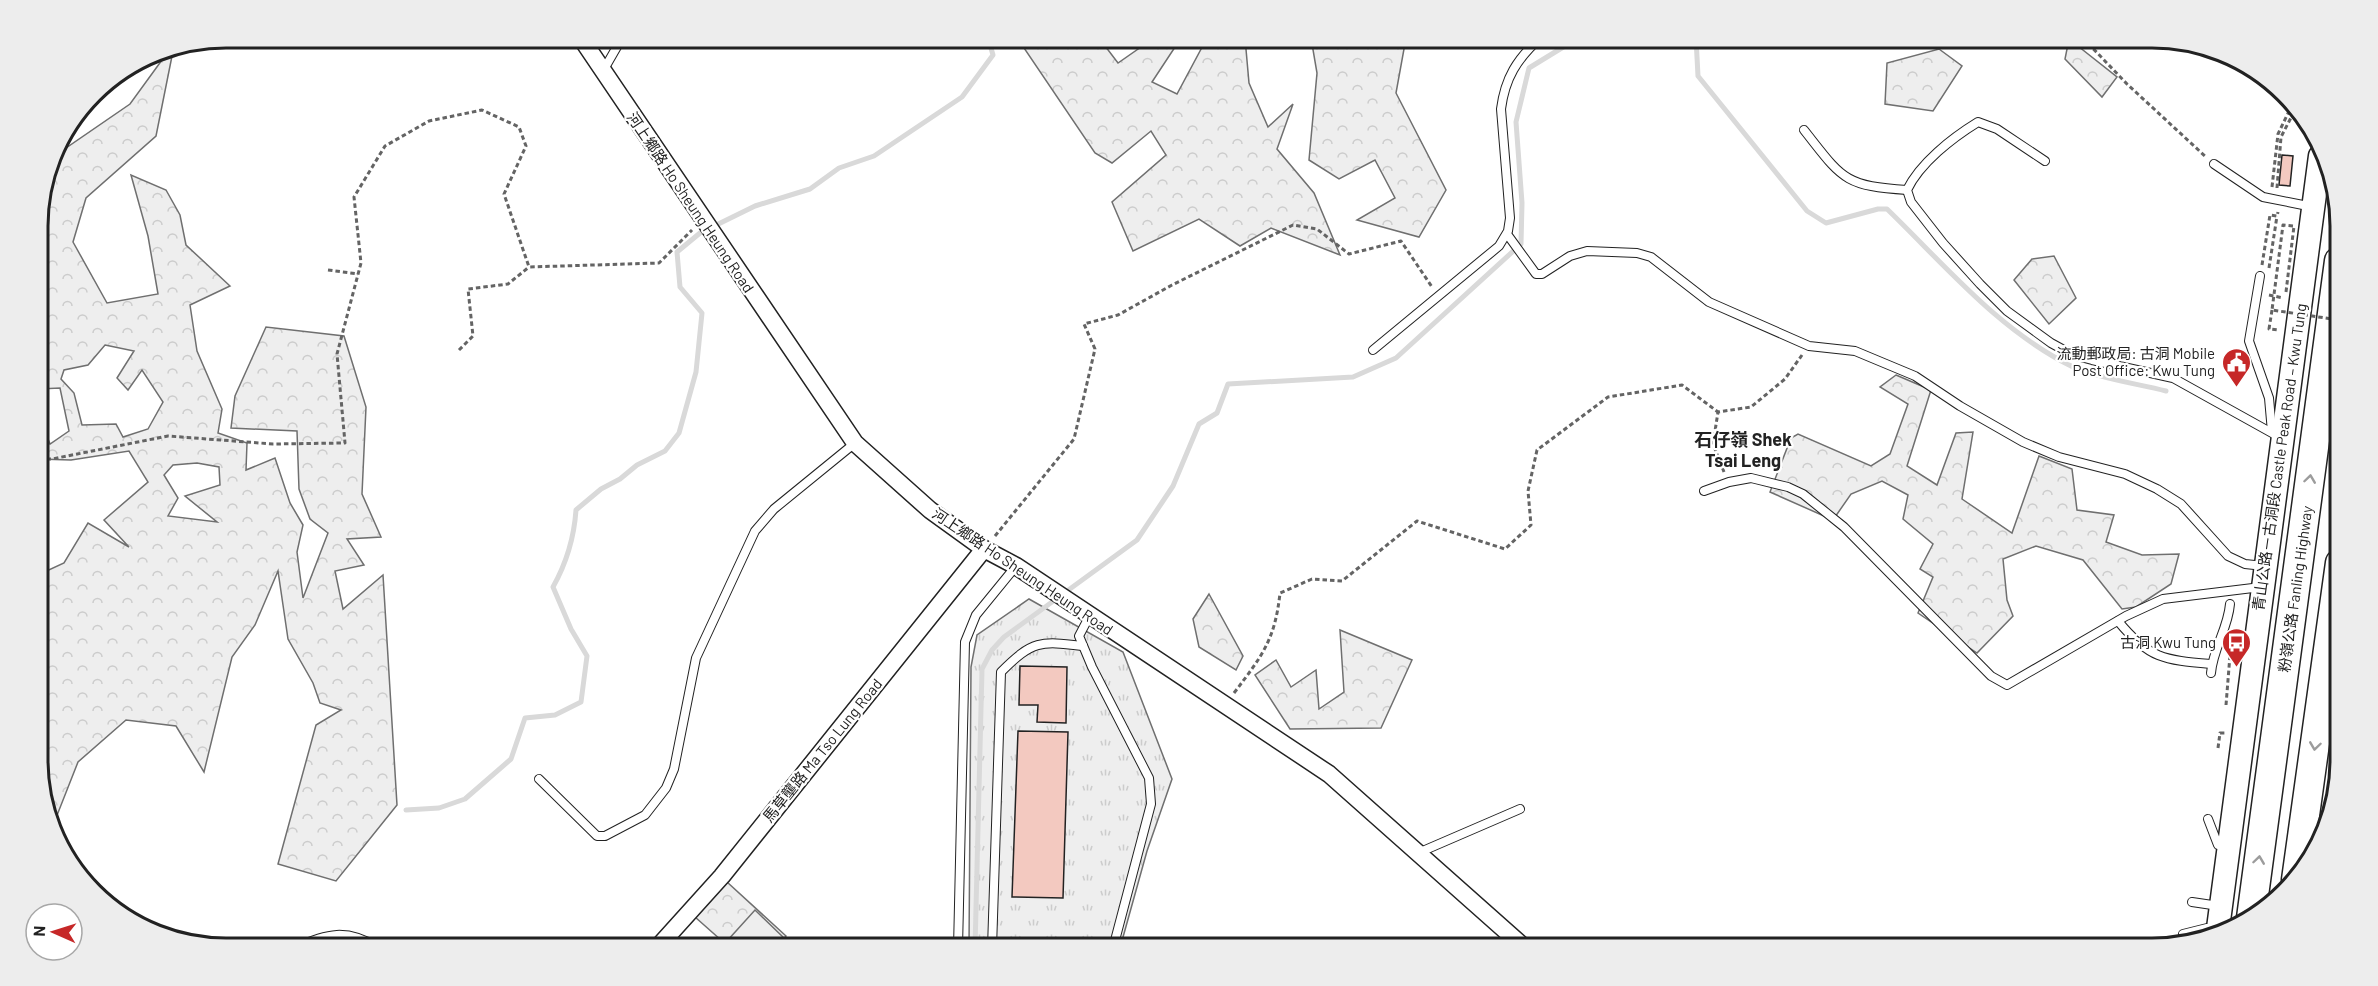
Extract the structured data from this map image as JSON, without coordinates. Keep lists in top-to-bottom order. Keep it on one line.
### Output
{"streets":{"highway":["粉嶺公路 Fanling Highway"],"main road":["青山公路－古洞段 Castle Peak Road – Kwu Tung"],"street":["河上鄉路 Ho Sheung Heung Road","馬草壟路 Ma Tso Lung Road"]},"crossings":[["河上鄉路 Ho Sheung Heung Road","馬草壟路 Ma Tso Lung Road"]],"districts":["石仔嶺 Shek Tsai Leng"],"places":{"public building":["流動郵政局: 古洞 Mobile Post Office: Kwu Tung"],"bus stop":["古洞 Kwu Tung"]},"north":"left"}
